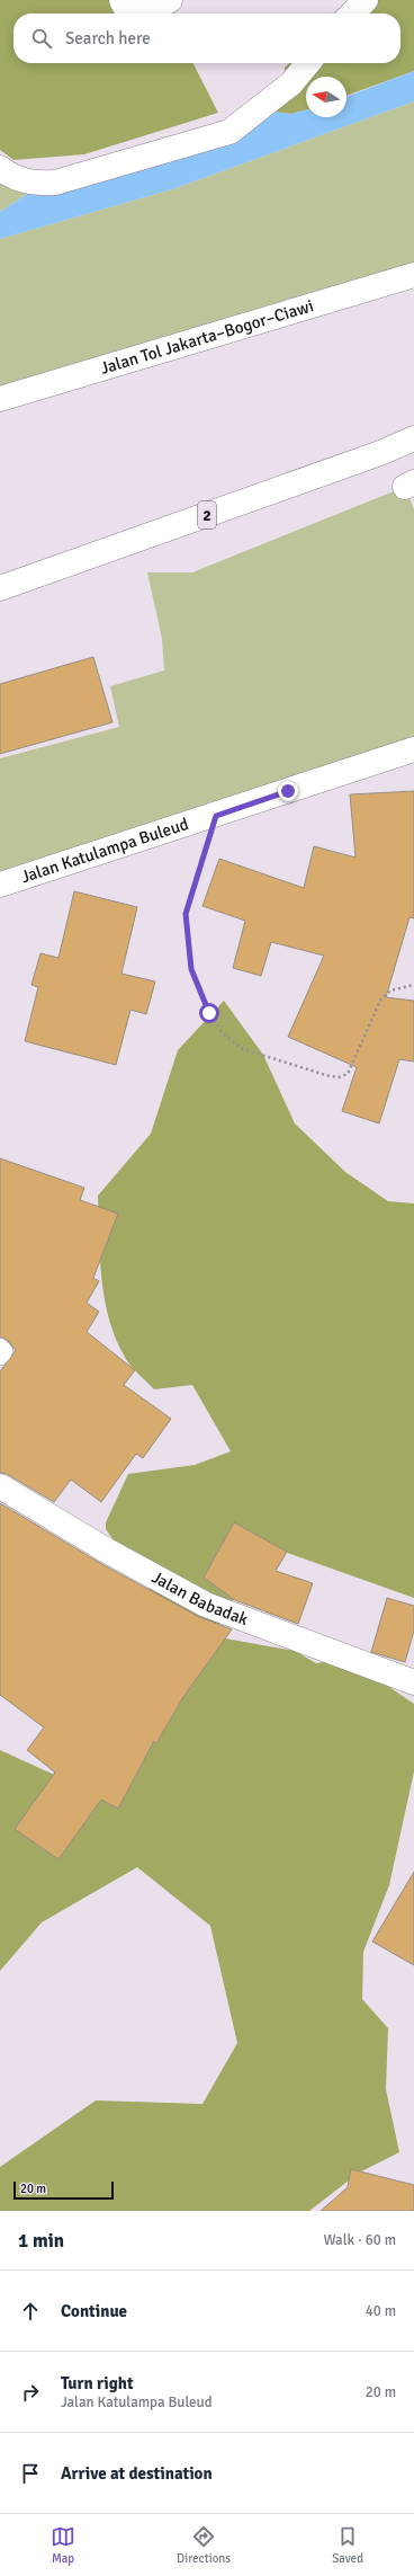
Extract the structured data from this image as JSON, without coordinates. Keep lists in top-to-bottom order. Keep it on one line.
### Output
{"streets":{"main road":["Jalan Tol Jakarta–Bogor–Ciawi","2","Jalan Katulampa Buleud","Jalan Babadak"]},"scale_bar":"20 m","north":"left","page":{"search":"Search here","scale":"20 m","heading":["1 min","Walk · 60 m"],"list":[["Continue","40 m"],["Turn right","Jalan Katulampa Buleud","20 m"],"Arrive at destination"],"nav":["Map","Directions","Saved"]}}
